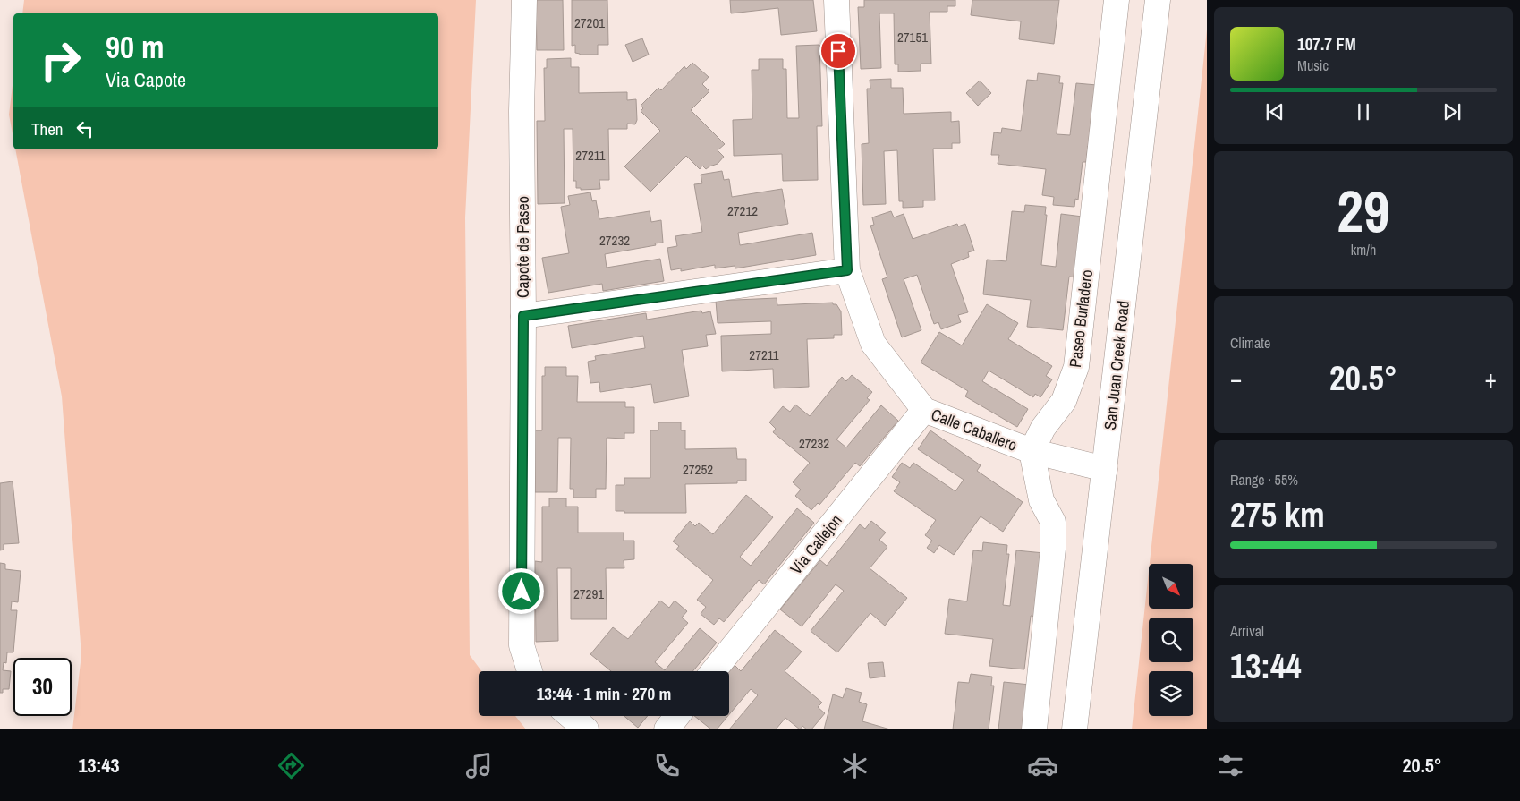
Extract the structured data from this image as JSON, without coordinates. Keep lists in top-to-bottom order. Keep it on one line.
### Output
{"streets":{"street":["Capote de Paseo","Paseo Burladero","San Juan Creek Road","Calle Caballero","Via Callejon"]},"crossings":[["Paseo Burladero","Calle Caballero"],["San Juan Creek Road","Calle Caballero"],["Calle Caballero","Via Callejon"]],"house_numbers":["27201","27151","27211","27212","27232","27211","27232","27252","27291"],"north":"bottom right","page":{"turn":["90 m","Via Capote"],"song":["107.7 FM","Music"],"then":"Then","tile":[["29","km/h"],"Climate",["Range · 55%","275 km"],["Arrival","13:44"]],"heat":["−","20.5°","+"],"limit":"30","trip":"13:44 · 1 min · 270 m","tabs":["13:43","20.5°"]}}
